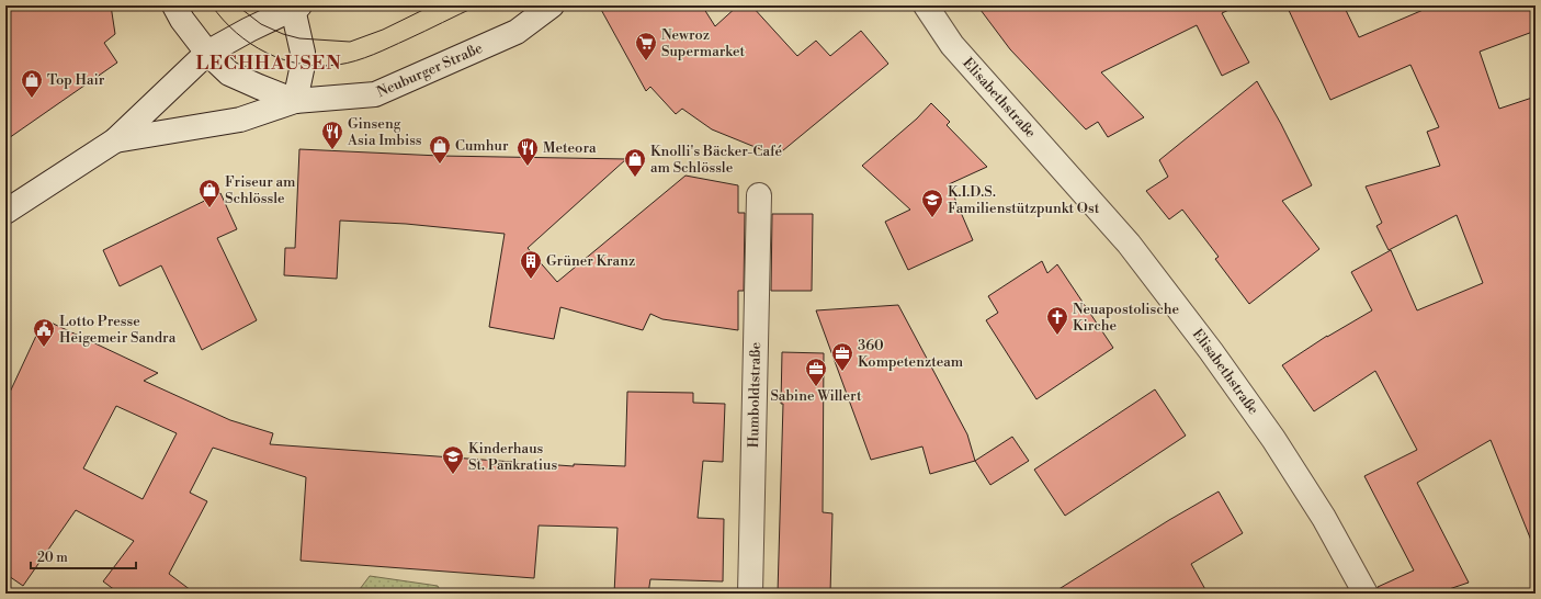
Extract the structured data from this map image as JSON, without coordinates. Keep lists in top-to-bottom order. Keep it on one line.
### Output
{"streets":{"street":["Neuburger Straße","Elisabethstraße","Humboldtstraße"]},"districts":["LECHHAUSEN"],"places":{"supermarket":["Newroz Supermarket"],"shop":["Top Hair","Cumhur","Knolli's Bäcker-Café am Schlössle","Friseur am Schlössle"],"restaurant":["Ginseng Asia Imbiss","Meteora"],"school or university":["K.I.D.S. Familienstützpunkt Ost","Kinderhaus St. Pankratius"],"building":["Grüner Kranz"],"church":["Neuapostolische Kirche"],"public building":["Lotto Presse Heigemeir Sandra"],"office":["360 Kompetenzteam","Sabine Willert"]},"scale_bar":"20 m"}
